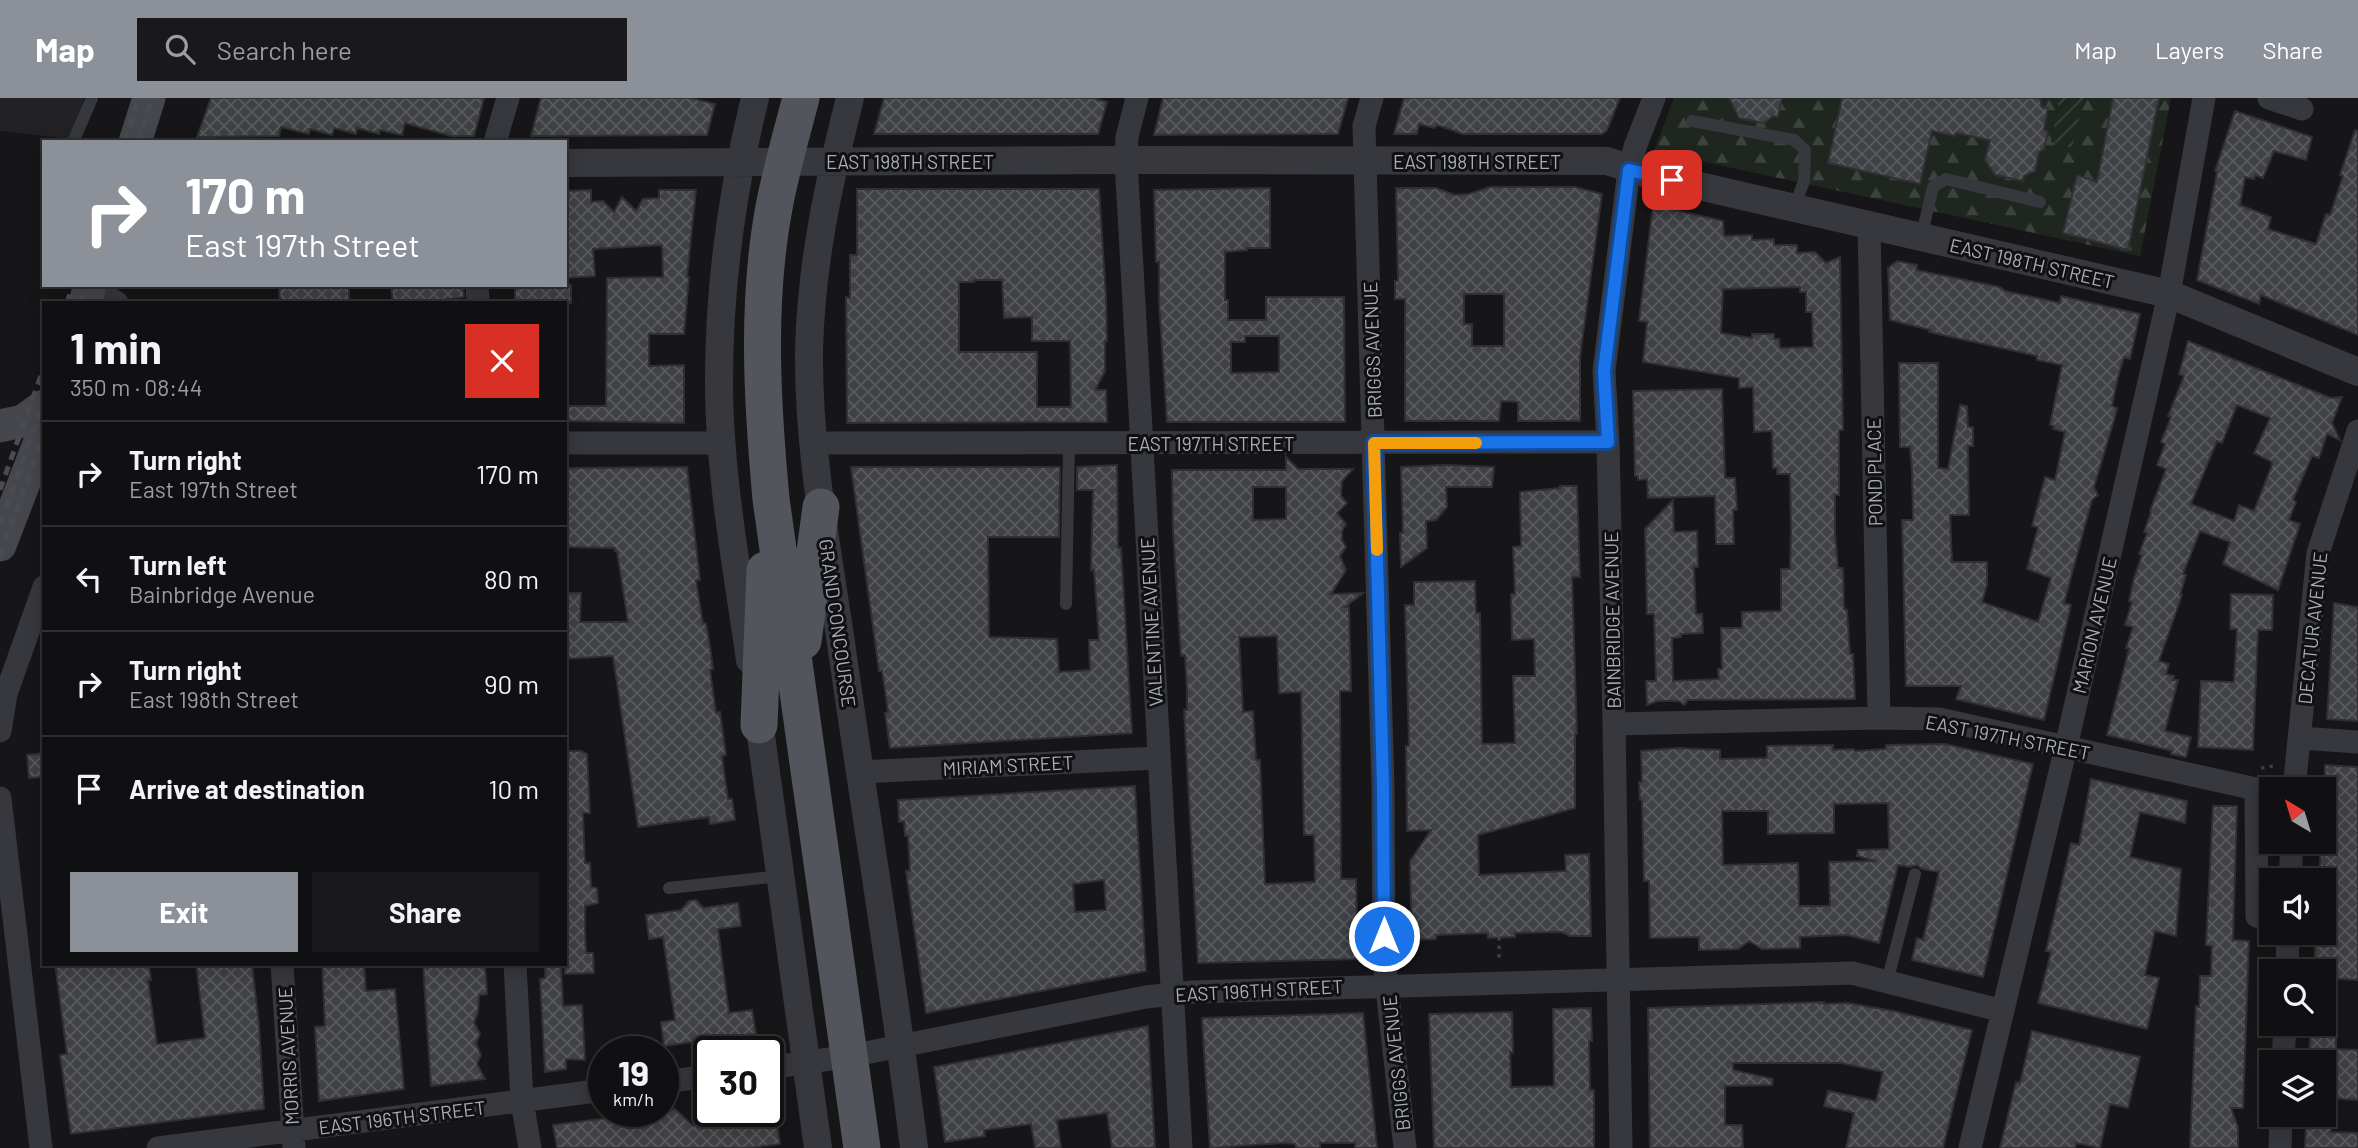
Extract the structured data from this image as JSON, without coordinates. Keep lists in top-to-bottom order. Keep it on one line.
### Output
{"streets":{"street":["EAST 198TH STREET","BRIGGS AVENUE","EAST 197TH STREET","POND PLACE","BAINBRIDGE AVENUE","VALENTINE AVENUE","GRAND CONCOURSE","MARION AVENUE","DECATUR AVENUE","MIRIAM STREET","EAST 196TH STREET","MORRIS AVENUE"]},"crossings":[["EAST 198TH STREET","BRIGGS AVENUE"],["EAST 198TH STREET","POND PLACE"],["EAST 198TH STREET","BAINBRIDGE AVENUE"],["EAST 198TH STREET","VALENTINE AVENUE"],["EAST 198TH STREET","GRAND CONCOURSE"],["EAST 198TH STREET","MARION AVENUE"],["BRIGGS AVENUE","EAST 197TH STREET"],["BRIGGS AVENUE","EAST 196TH STREET"],["EAST 197TH STREET","POND PLACE"],["EAST 197TH STREET","BAINBRIDGE AVENUE"],["EAST 197TH STREET","VALENTINE AVENUE"],["EAST 197TH STREET","GRAND CONCOURSE"],["EAST 197TH STREET","MARION AVENUE"],["BAINBRIDGE AVENUE","EAST 196TH STREET"],["VALENTINE AVENUE","MIRIAM STREET"],["VALENTINE AVENUE","EAST 196TH STREET"],["GRAND CONCOURSE","MIRIAM STREET"],["GRAND CONCOURSE","EAST 196TH STREET"],["MARION AVENUE","EAST 196TH STREET"],["EAST 196TH STREET","MORRIS AVENUE"]],"north":"top left","page":{"header":"Map","search":"Search here","nav":["Map","Layers","Share"],"turn":["170 m","East 197th Street"],"heading":["1 min","350 m · 08:44"],"list":[{"name":"Turn right","note":"East 197th Street","value":"170 m"},{"name":"Turn left","note":"Bainbridge Avenue","value":"80 m"},{"name":"Turn right","note":"East 198th Street","value":"90 m"},{"name":"Arrive at destination","value":"10 m"}],"buttons":["Exit","Share"],"speed":"19 km/h","limit":"30"}}
